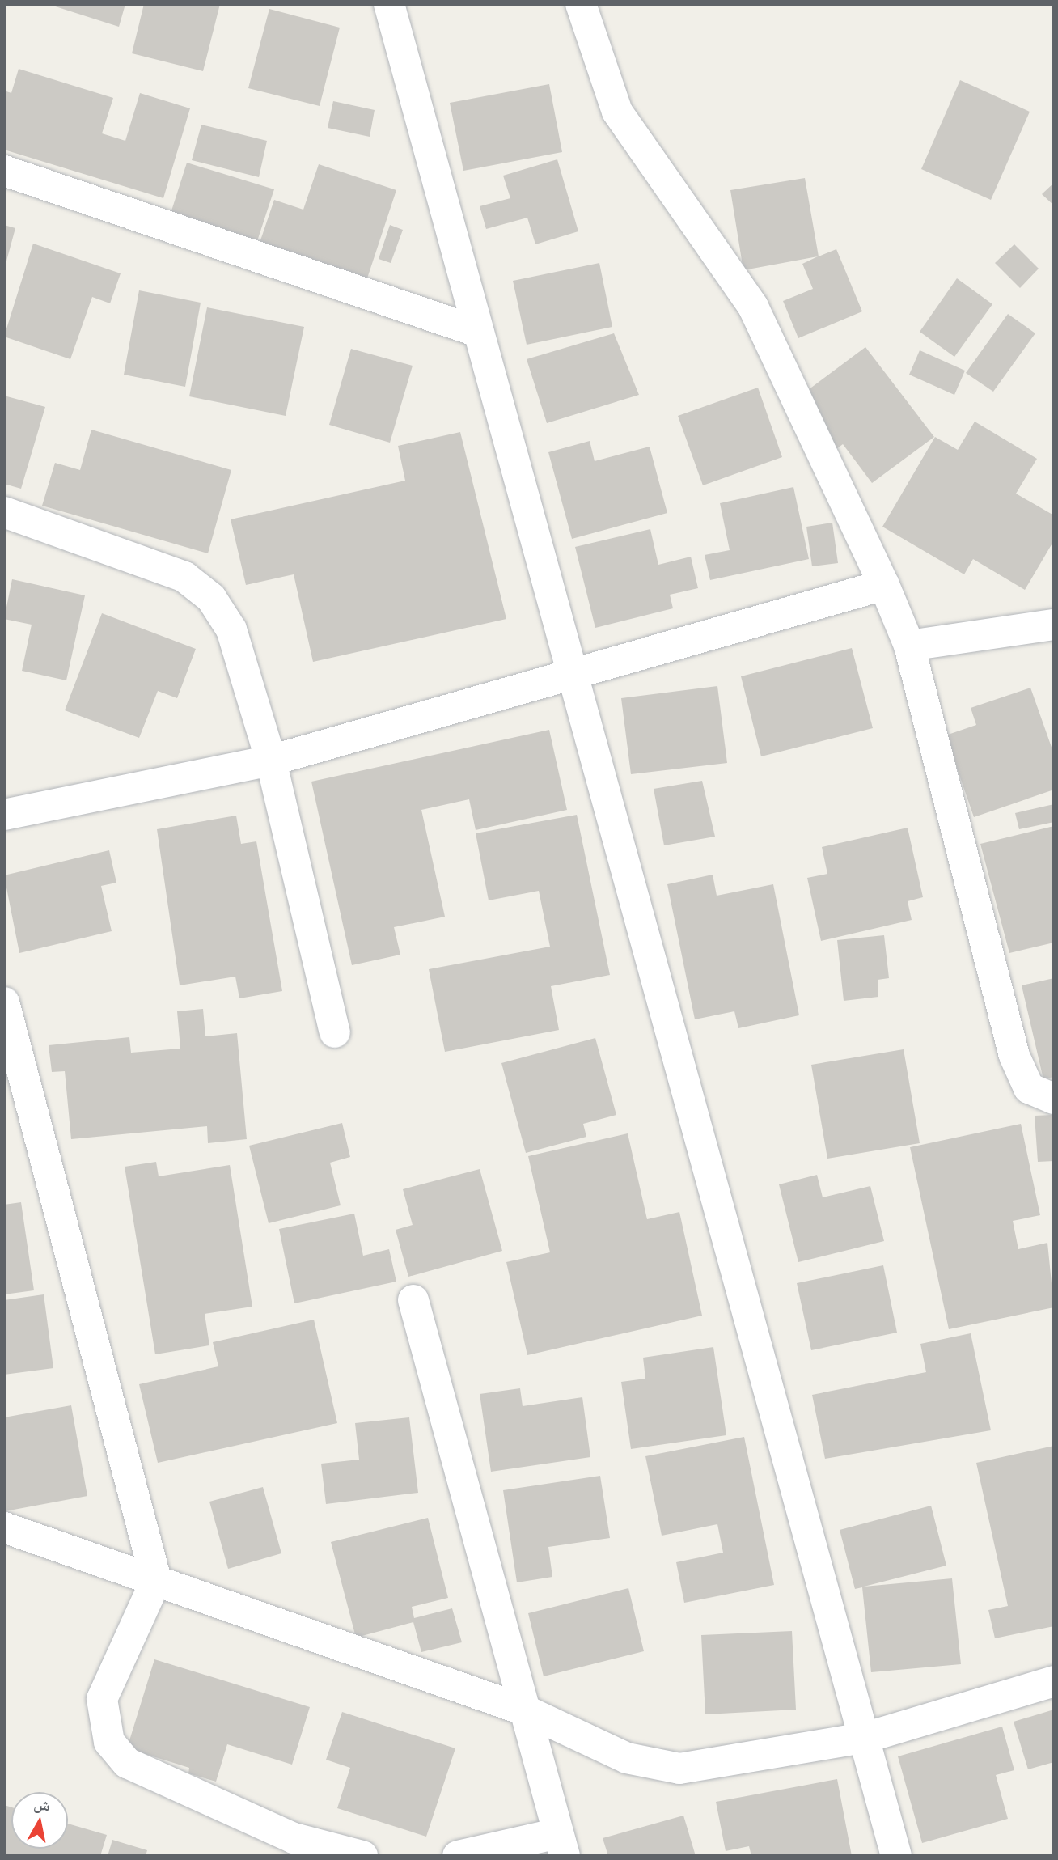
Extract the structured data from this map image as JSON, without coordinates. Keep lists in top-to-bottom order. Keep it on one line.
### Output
{"north":"top"}
